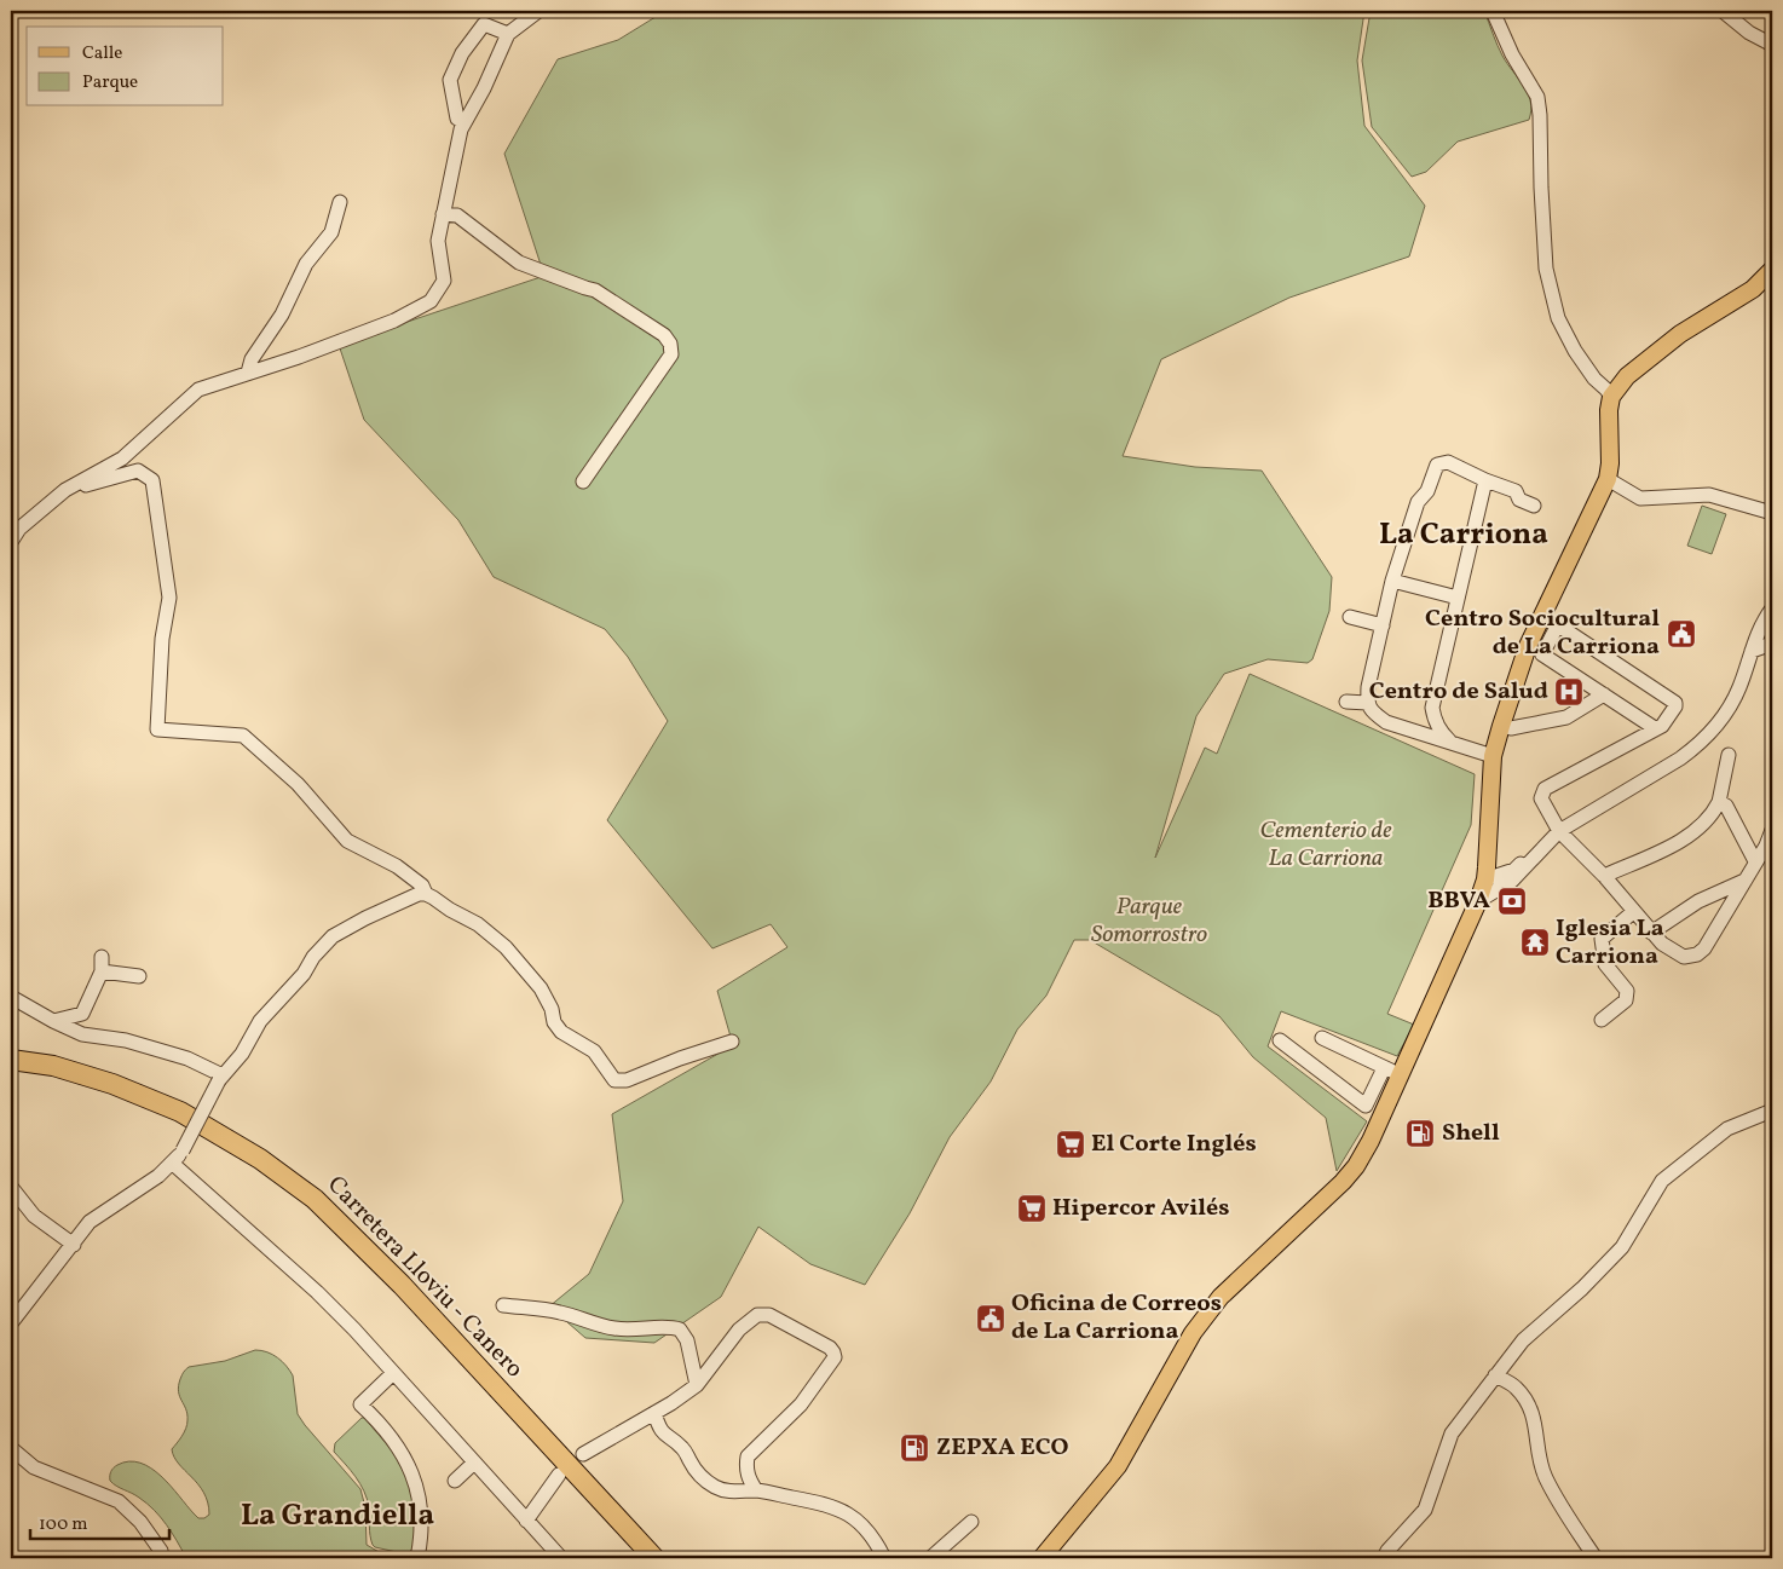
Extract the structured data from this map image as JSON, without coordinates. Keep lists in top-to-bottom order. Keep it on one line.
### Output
{"streets":{"highway":["Carretera Lloviu - Canero"]},"districts":["La Carriona","La Grandiella"],"parks":["Cementerio de La Carriona","Parque Somorrostro"],"places":{"public building":["Centro Sociocultural de La Carriona","Oficina de Correos de La Carriona"],"hospital":["Centro de Salud"],"bank":["BBVA"],"temple":["Iglesia La Carriona"],"fuel station":["Shell","ZEPXA ECO"],"supermarket":["El Corte Inglés","Hipercor Avilés"]},"legend":["Calle","Parque"],"scale_bar":"100 m"}
